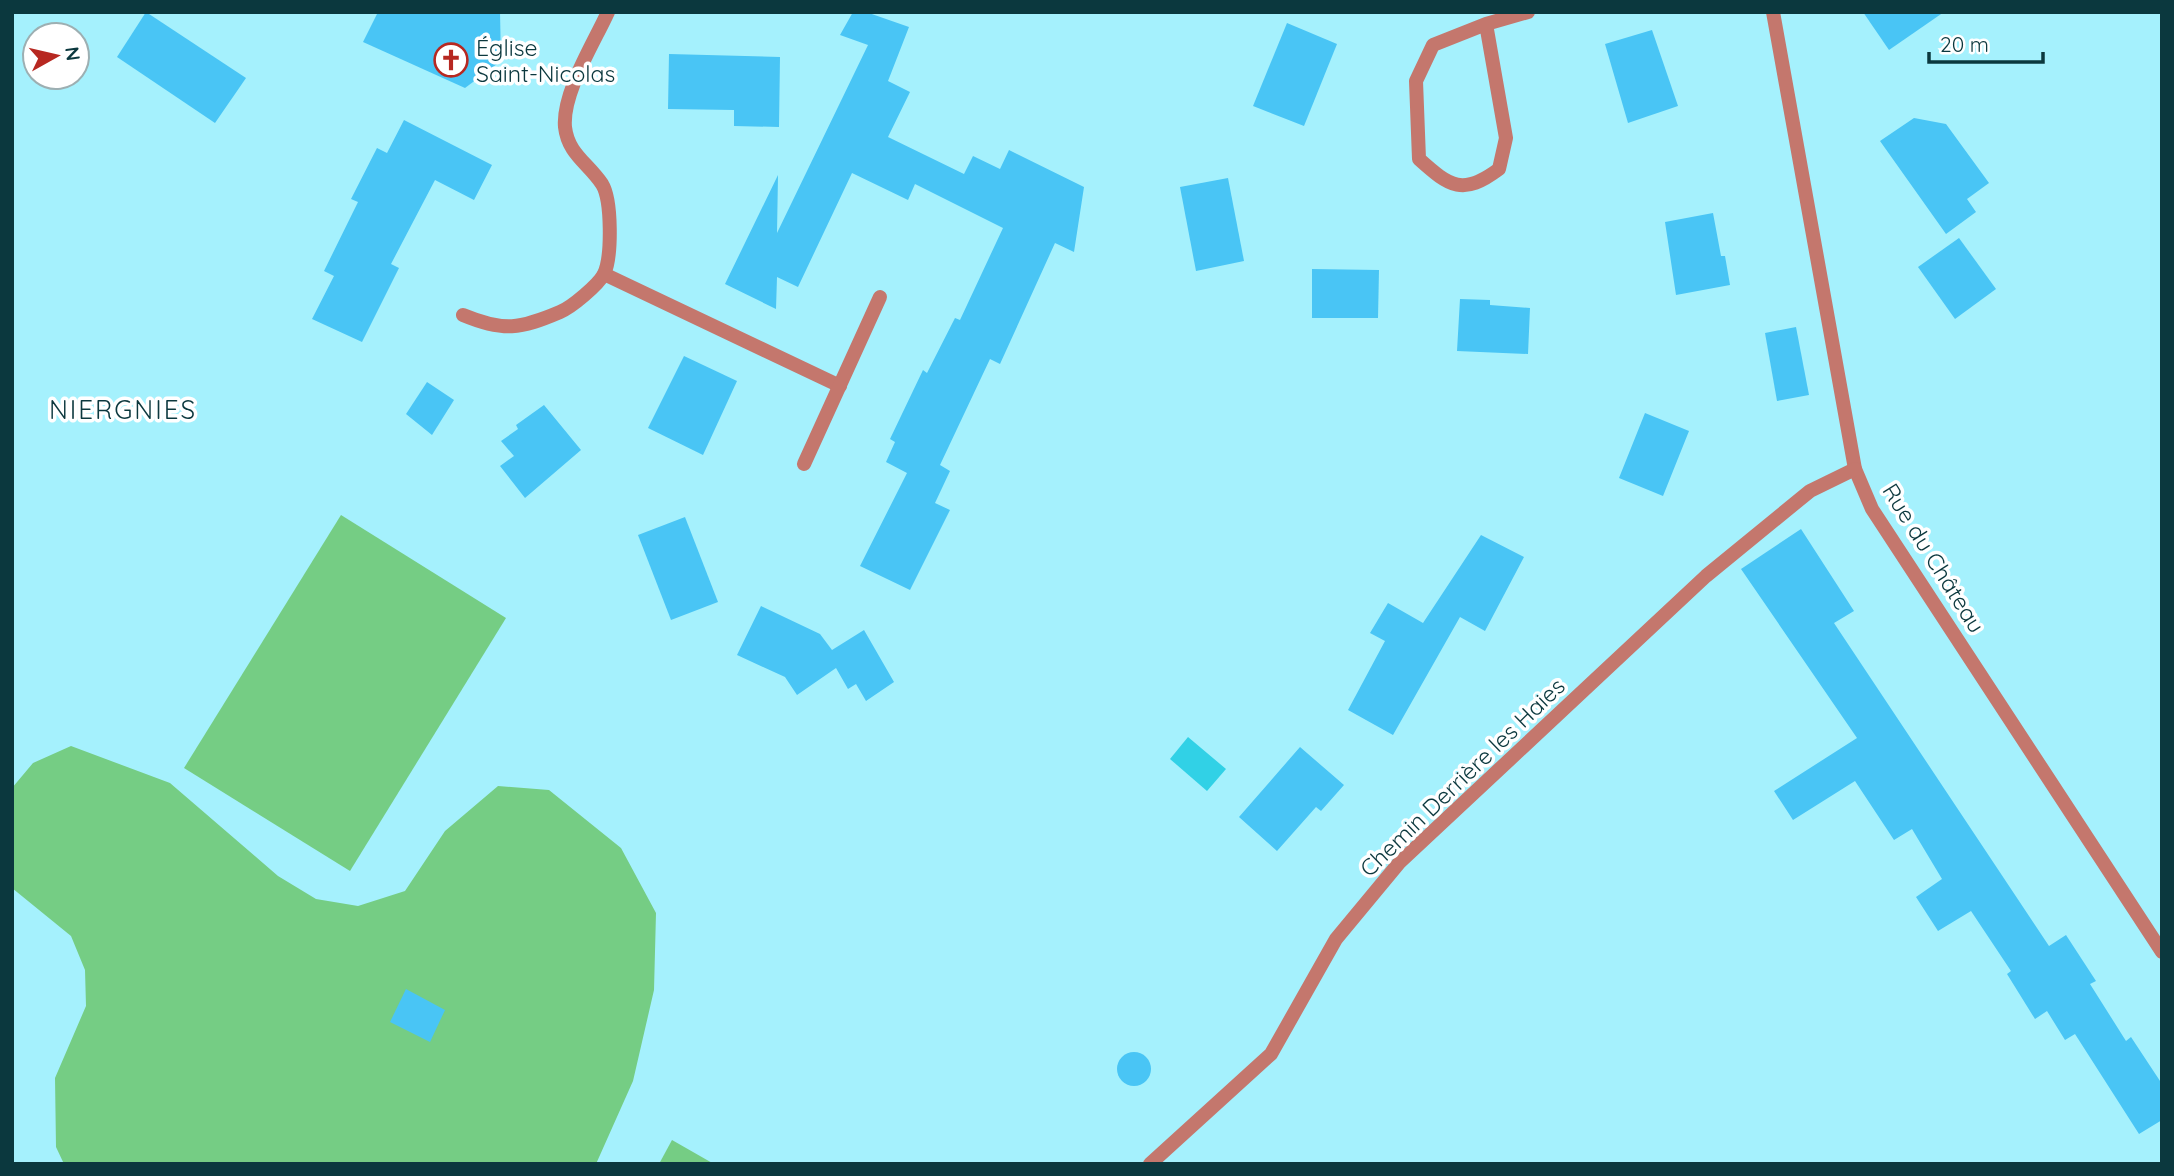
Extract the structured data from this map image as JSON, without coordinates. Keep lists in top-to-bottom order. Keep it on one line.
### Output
{"streets":{"street":["Rue du Château","Chemin Derrière les Haies"]},"crossings":[["Rue du Château","Chemin Derrière les Haies"]],"districts":["NIERGNIES"],"places":{"church":["Église Saint-Nicolas"]},"scale_bar":"20 m","north":"right"}
